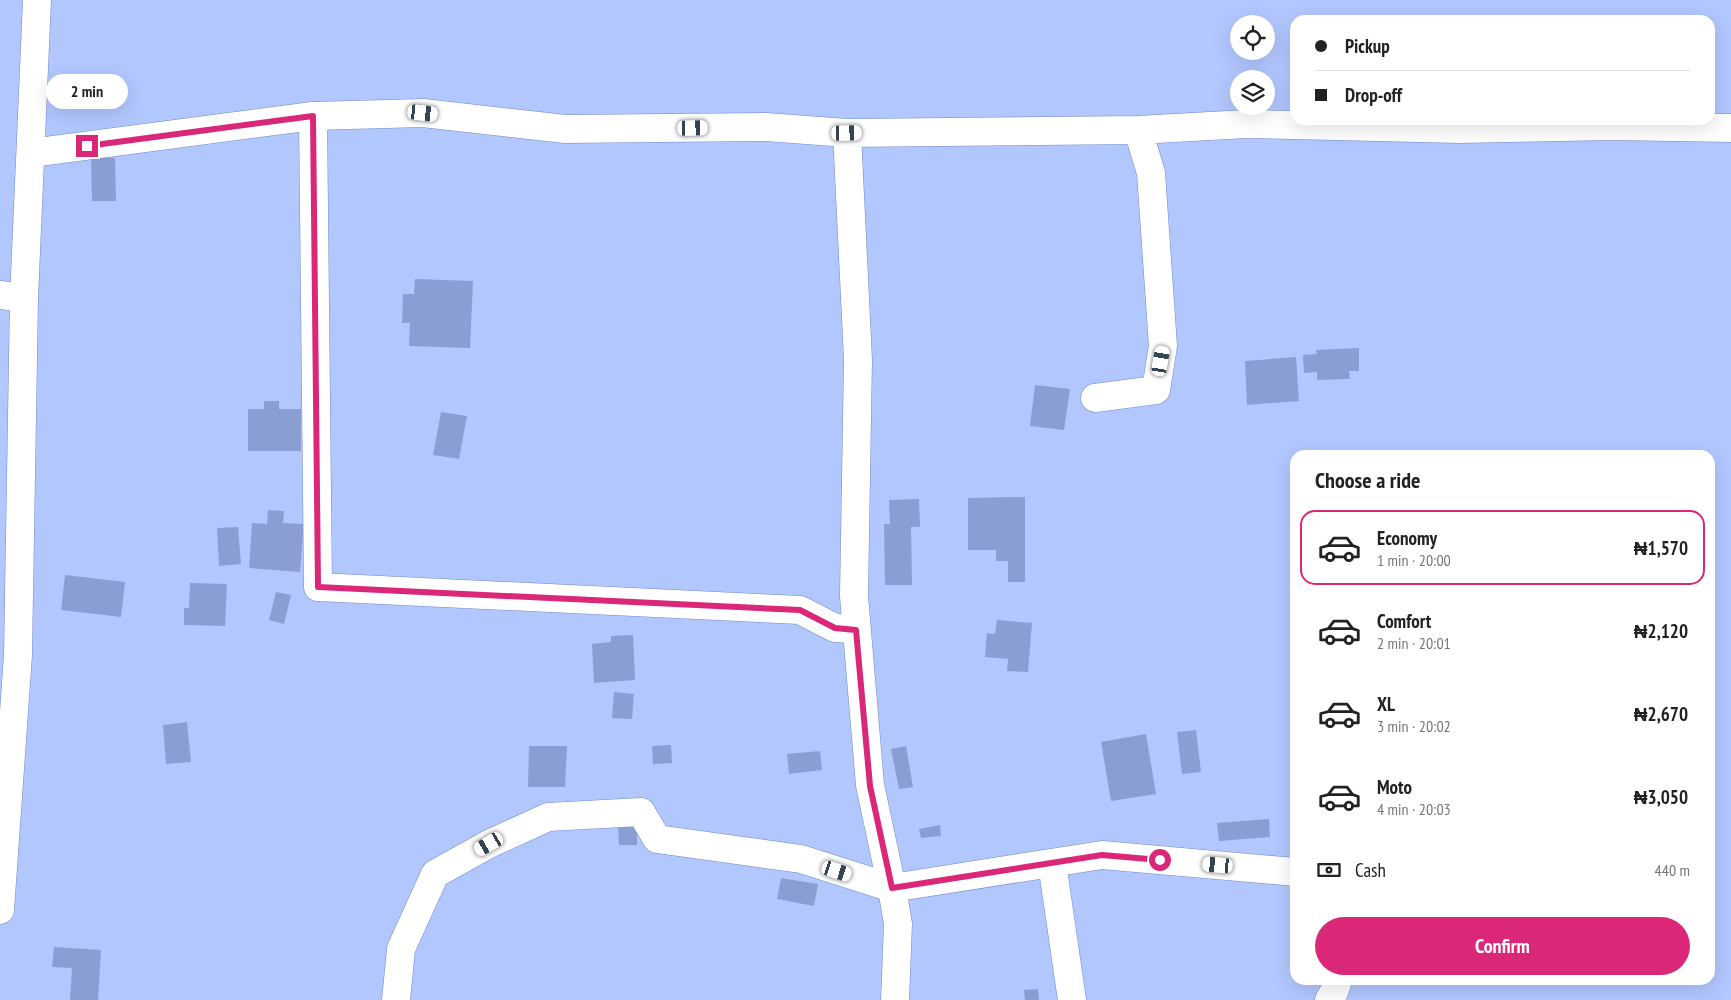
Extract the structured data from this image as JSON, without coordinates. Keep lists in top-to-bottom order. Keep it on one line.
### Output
{"page":{"banner":["Pickup","Drop-off"],"bubble":"2 min","heading":"Choose a ride","list":[{"name":"Economy","note":"1 min · 20:00","value":"₦1,570"},{"name":"Comfort","note":"2 min · 20:01","value":"₦2,120"},{"name":"XL","note":"3 min · 20:02","value":"₦2,670"},{"name":"Moto","note":"4 min · 20:03","value":"₦3,050"}],"pay":["Cash","440 m"],"buttons":"Confirm"}}
